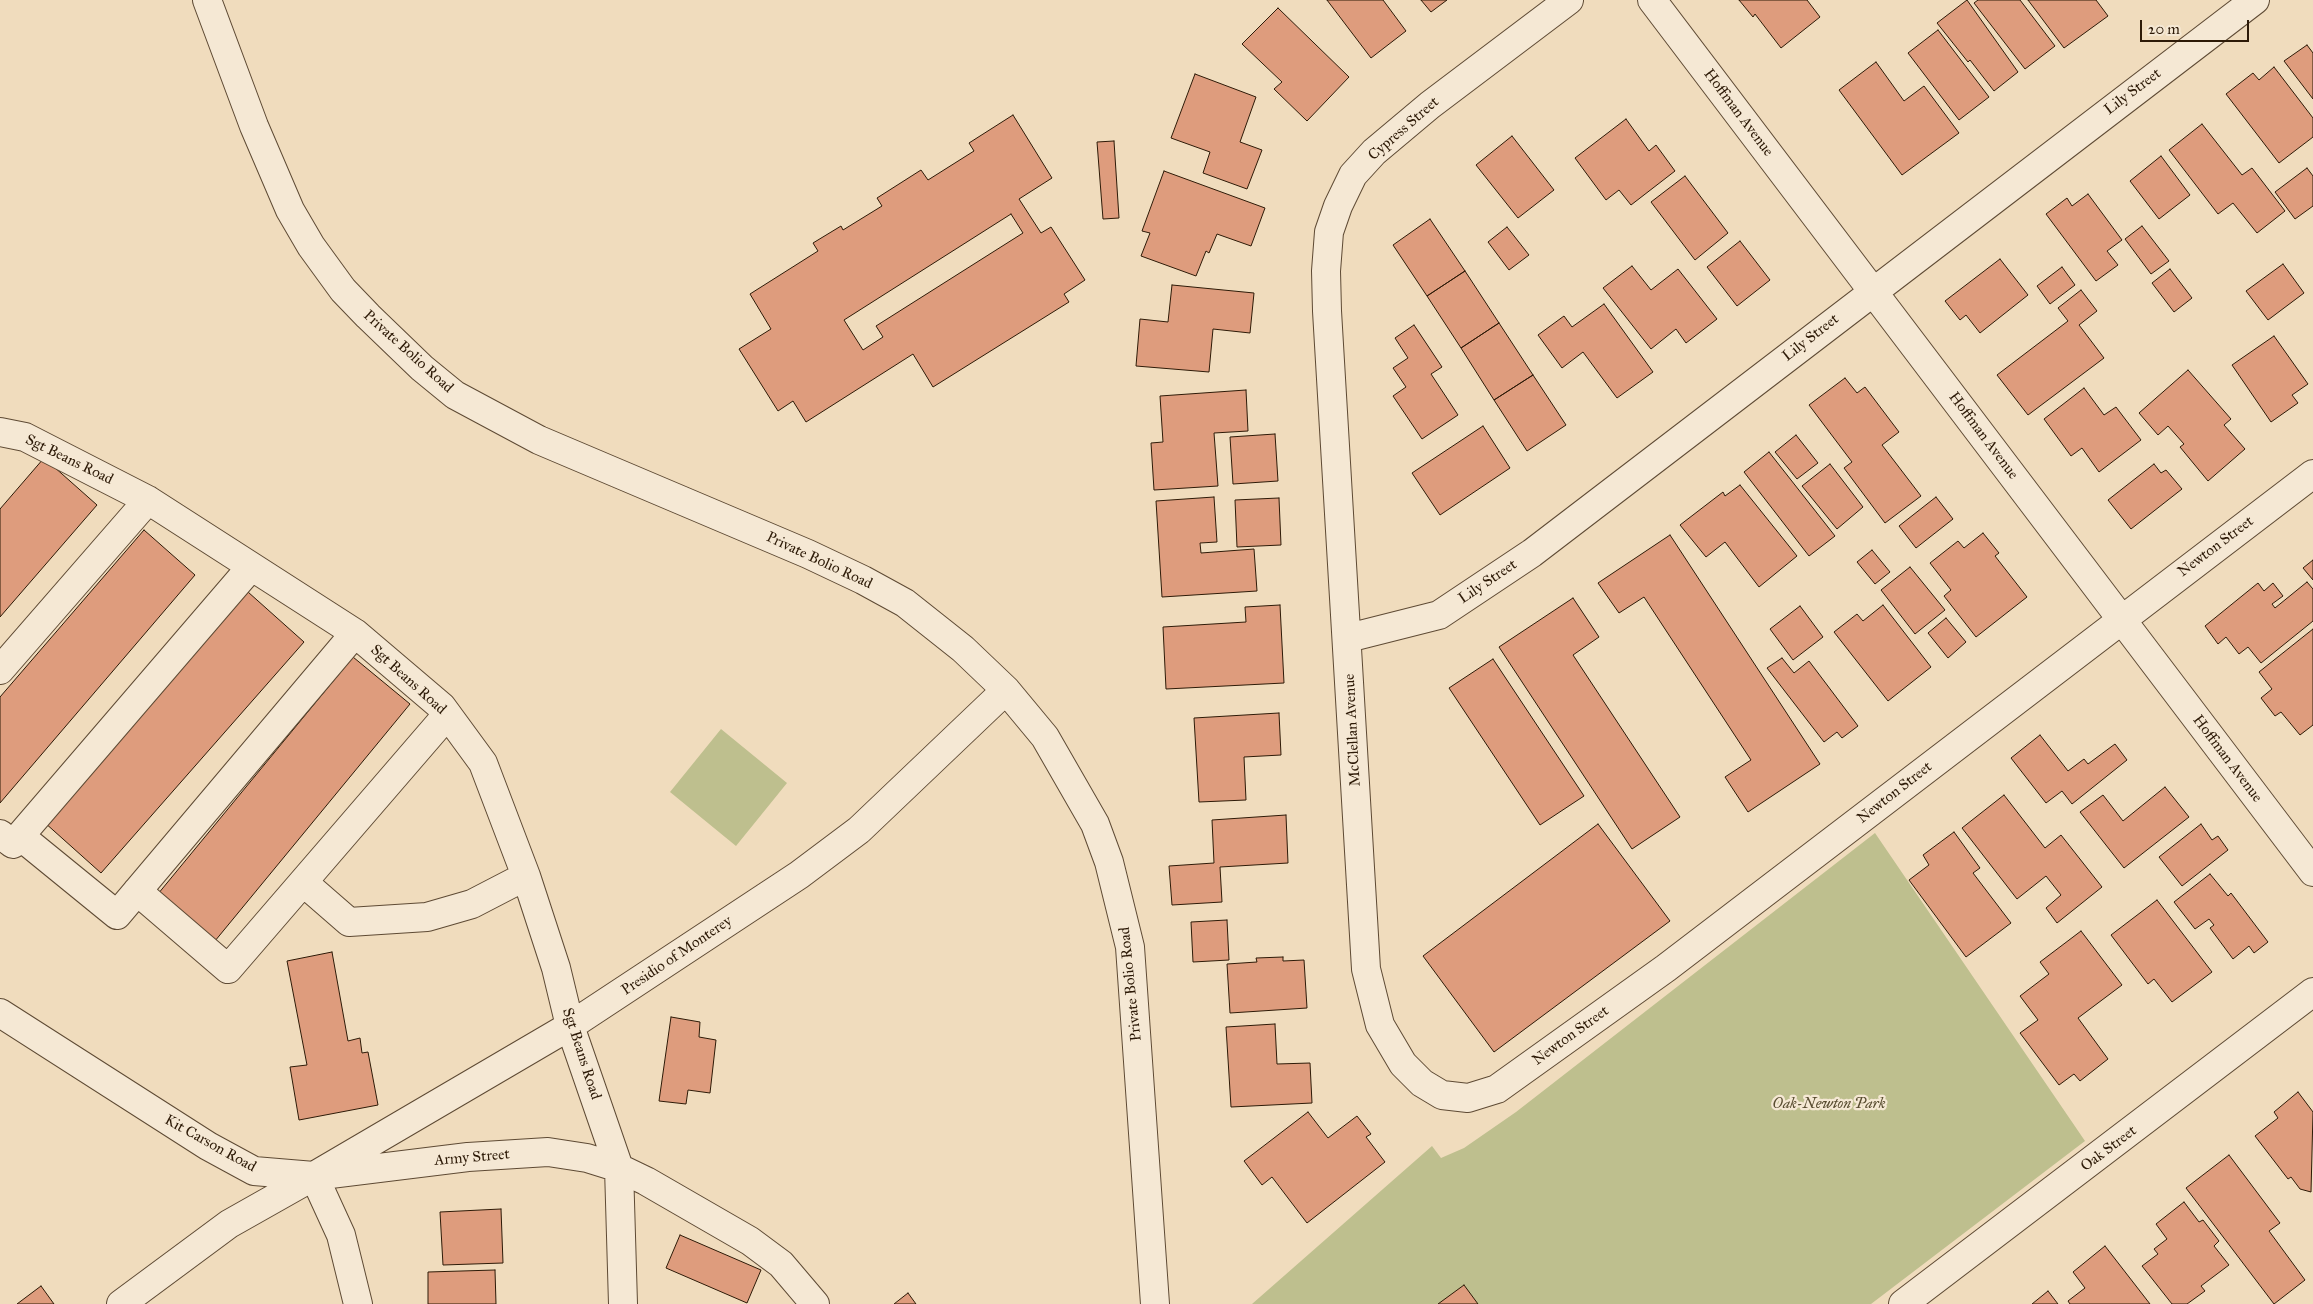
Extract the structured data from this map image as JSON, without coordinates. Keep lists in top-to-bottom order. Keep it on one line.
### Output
{"streets":{"street":["Lily Street","Hoffman Avenue","Cypress Street","Private Bolio Road","Sgt Beans Road","Newton Street","McClellan Avenue","Presidio of Monterey","Kit Carson Road","Oak Street","Army Street"]},"crossings":[["Lily Street","Hoffman Avenue"],["Lily Street","McClellan Avenue"],["Hoffman Avenue","Newton Street"],["Cypress Street","McClellan Avenue"],["Private Bolio Road","Presidio of Monterey"],["Sgt Beans Road","Presidio of Monterey"],["Sgt Beans Road","Army Street"],["Newton Street","McClellan Avenue"],["Presidio of Monterey","Kit Carson Road"],["Presidio of Monterey","Army Street"],["Kit Carson Road","Army Street"]],"parks":["Oak-Newton Park"],"scale_bar":"20 m"}
